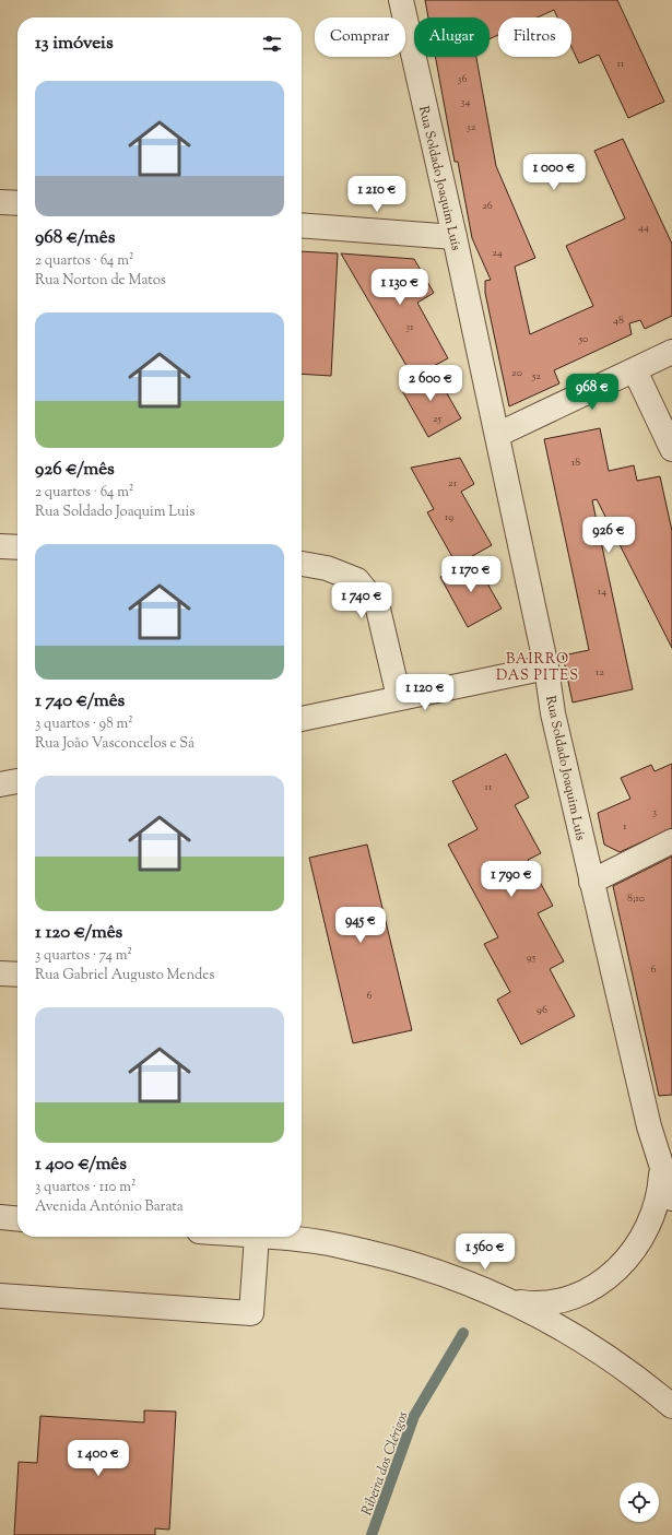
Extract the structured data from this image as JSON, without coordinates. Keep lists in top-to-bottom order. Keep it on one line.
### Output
{"streets":{"street":["Rua Soldado Joaquim Luís"]},"districts":["BAIRRO DAS PITES"],"water":["Ribeira dos Clérigos"],"house_numbers":["11","36","34","32","26","44","24","48","31","50","20","52","25","18","21","19","14","12","11","3","1","8;10","95","6","6","96"],"page":{"chip":["Comprar","Alugar","Filtros"],"heading":"13 imóveis","list":[{"name":"968 €/mês","note":"2 quartos · 64 m² · Rua Norton de Matos"},{"name":"926 €/mês","note":"2 quartos · 64 m² · Rua Soldado Joaquim Luís"},{"name":"1 740 €/mês","note":"3 quartos · 98 m² · Rua João Vasconcelos e Sá"},{"name":"1 120 €/mês","note":"3 quartos · 74 m² · Rua Gabriel Augusto Mendes"},{"name":"1 400 €/mês","note":"3 quartos · 110 m² · Avenida António Barata"}],"price":["1 000 €","1 210 €","1 130 €","2 600 €","968 €","926 €","1 170 €","1 740 €","1 120 €","1 790 €","945 €","1 560 €","1 400 €"]}}
